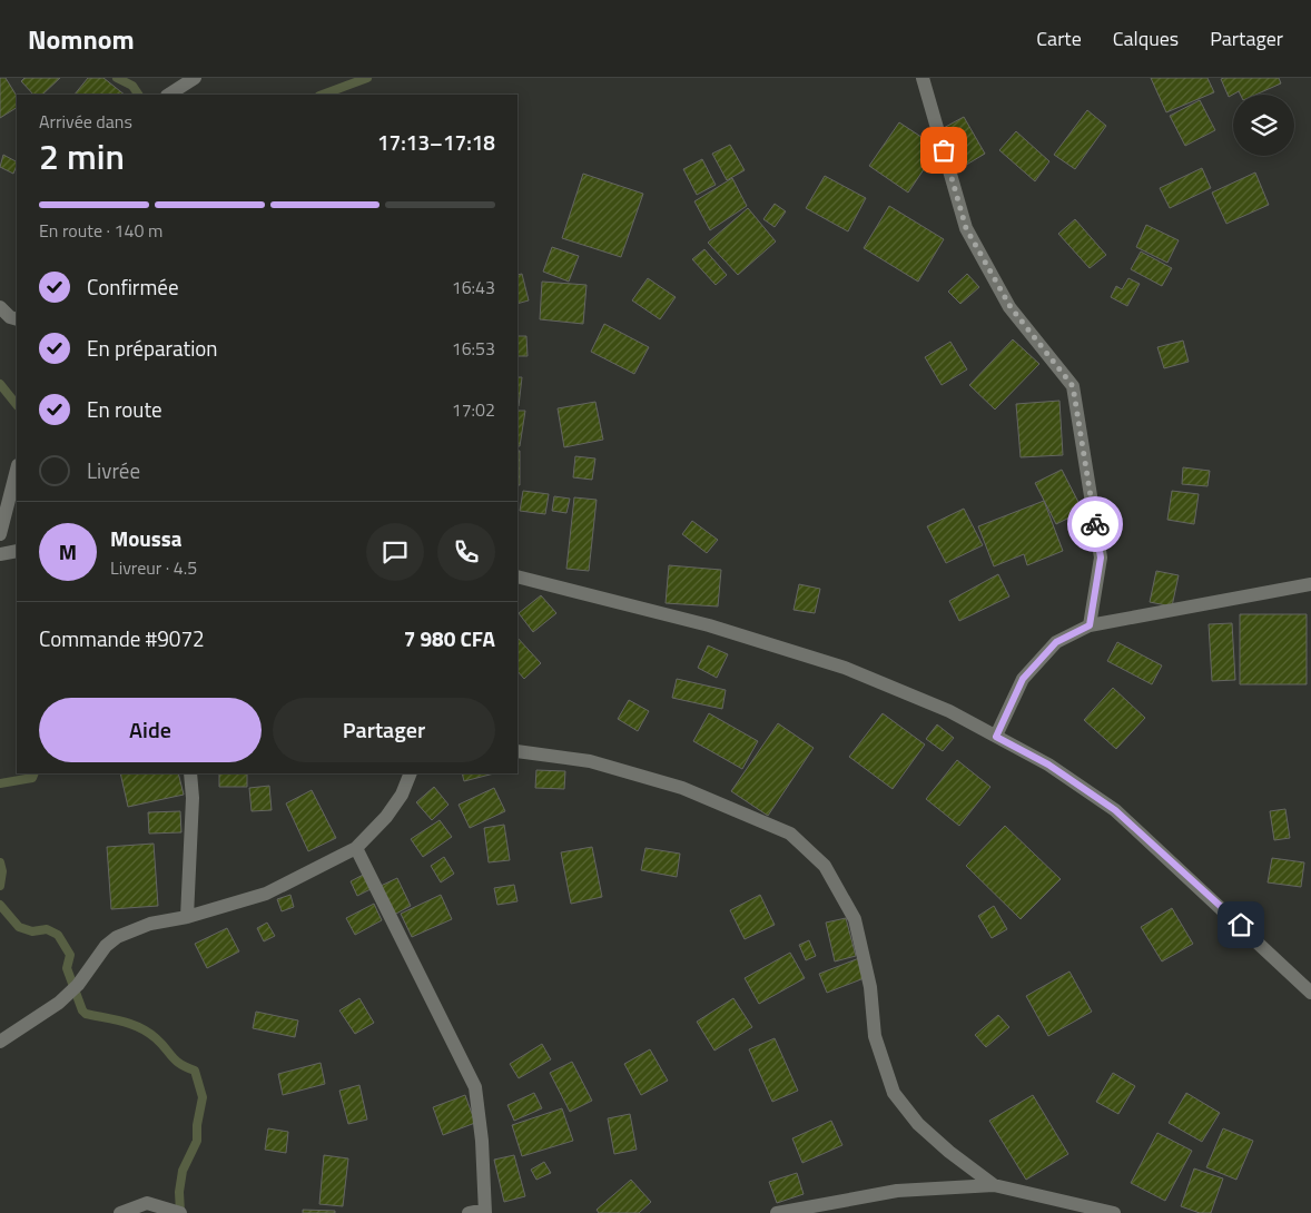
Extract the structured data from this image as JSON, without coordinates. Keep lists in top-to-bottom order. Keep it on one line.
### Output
{"page":{"header":"Nomnom","nav":["Carte","Calques","Partager"],"heading":["2 min","Arrivée dans","17:13–17:18"],"panel":["Moussa","Livreur · 4.5","Commande #9072","7 980 CFA"],"bar":"En route · 140 m","list":[["Confirmée","16:43"],["En préparation","16:53"],["En route","17:02"],"Livrée"],"round":"M","buttons":["Aide","Partager"]}}
